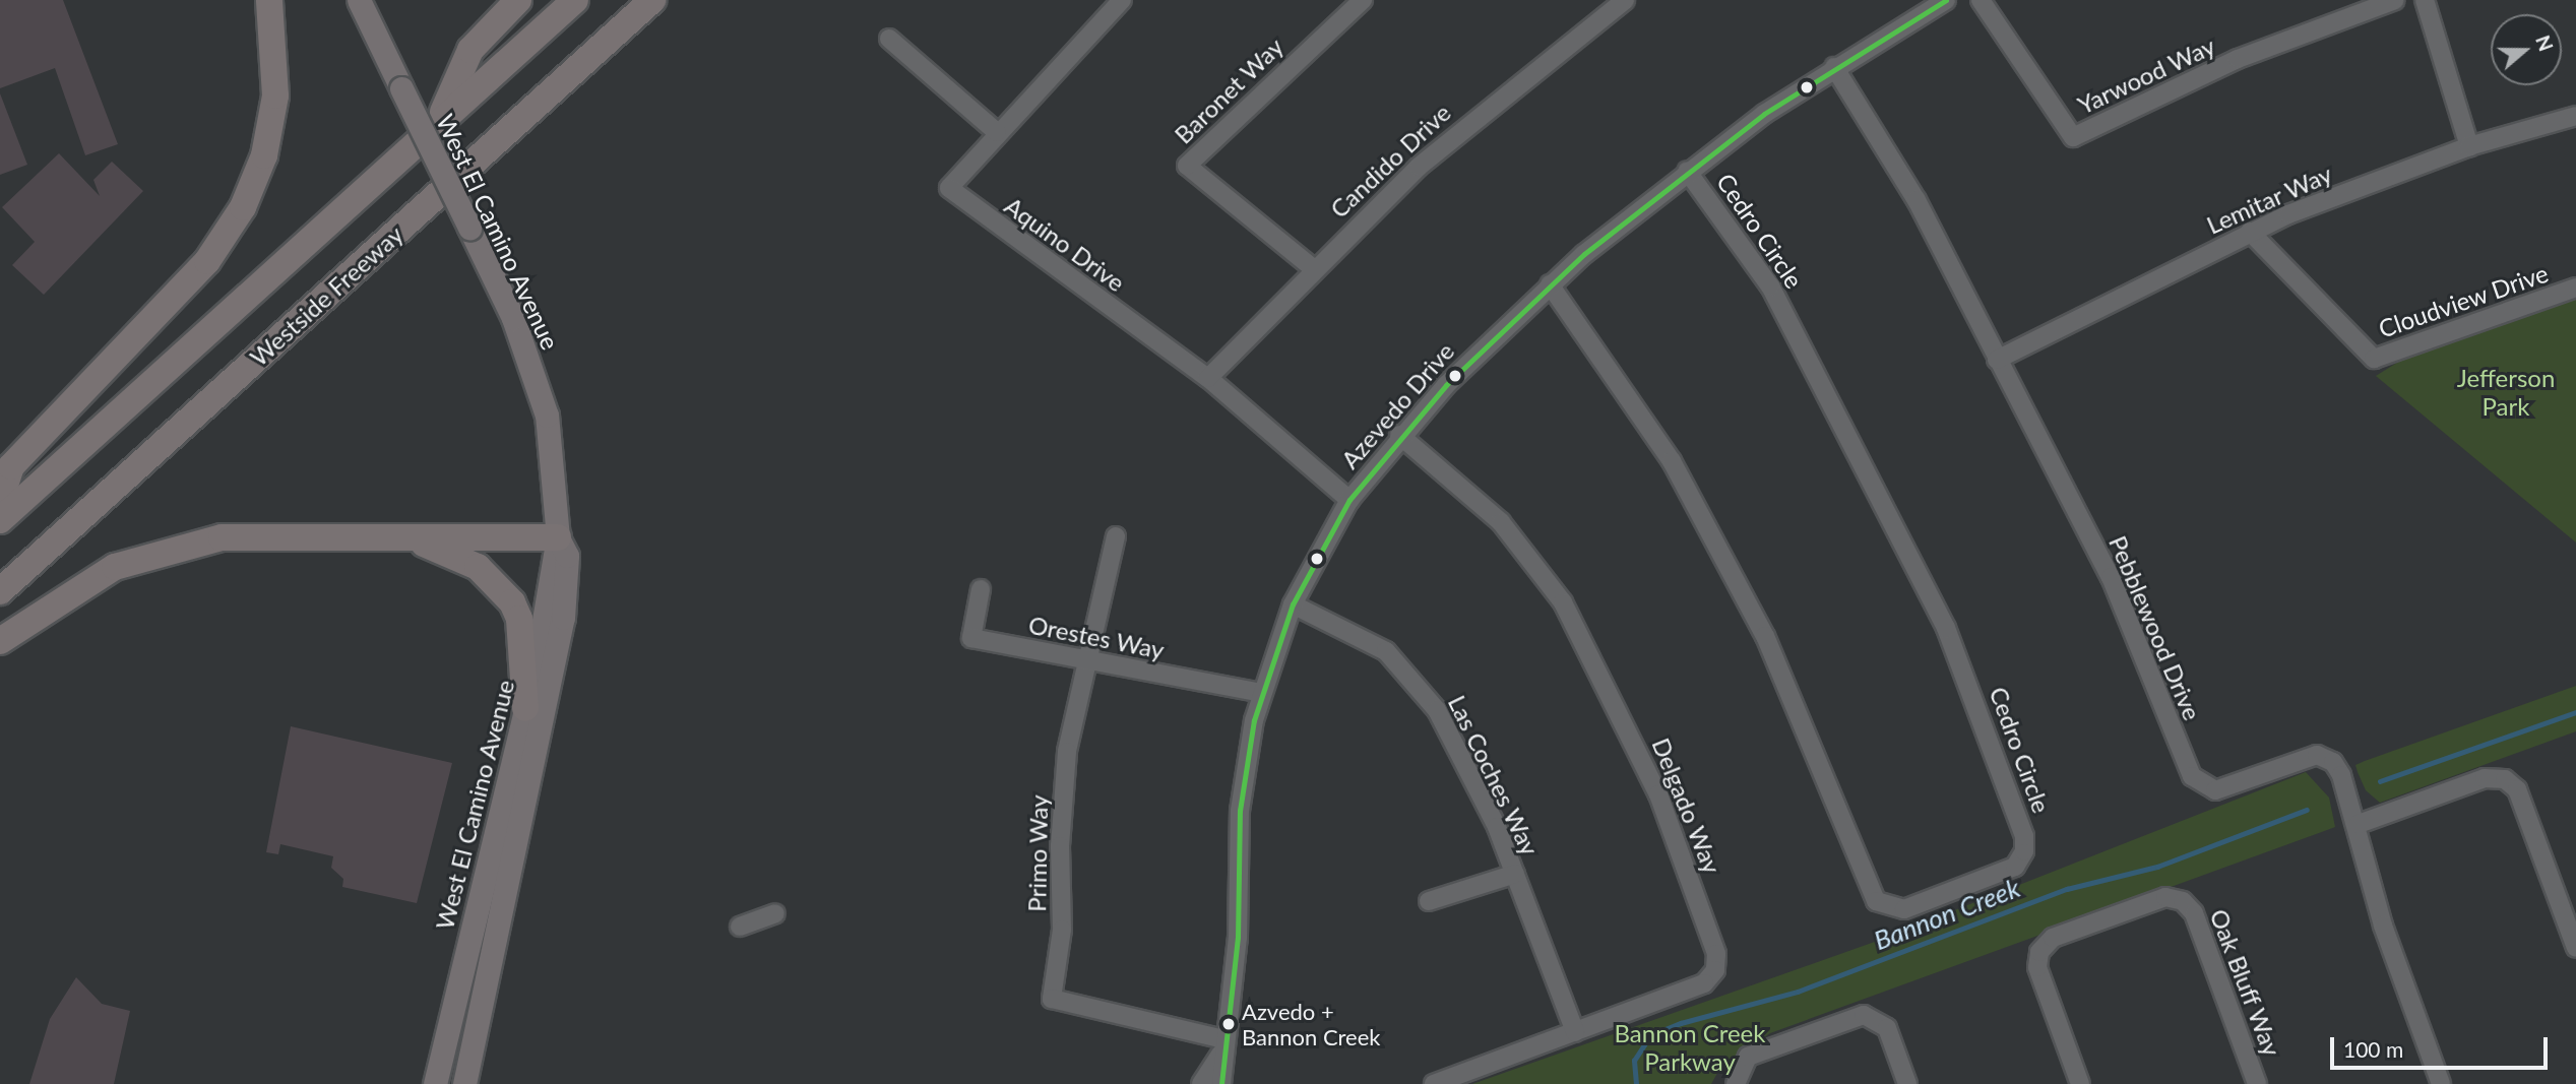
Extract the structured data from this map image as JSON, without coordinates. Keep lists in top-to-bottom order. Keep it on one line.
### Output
{"streets":{"highway":["Westside Freeway"],"main road":["West El Camino Avenue"],"street":["Yarwood Way","Baronet Way","Candido Drive","Lemitar Way","Cedro Circle","Aquino Drive","Cloudview Drive","Azevedo Drive","Pebblewood Drive","Orestes Way","Las Coches Way","Delgado Way","Primo Way","Oak Bluff Way"]},"crossings":[["Baronet Way","Candido Drive"],["Candido Drive","Aquino Drive"],["Lemitar Way","Cloudview Drive"],["Lemitar Way","Pebblewood Drive"],["Cedro Circle","Azevedo Drive"],["Aquino Drive","Azevedo Drive"],["Azevedo Drive","Pebblewood Drive"],["Azevedo Drive","Orestes Way"],["Azevedo Drive","Las Coches Way"],["Azevedo Drive","Delgado Way"],["Azevedo Drive","Primo Way"],["Orestes Way","Primo Way"],["Las Coches Way","Delgado Way"]],"water":["Bannon Creek"],"parks":["Jefferson Park","Bannon Creek Parkway"],"places":["Azvedo + Bannon Creek"],"scale_bar":"100 m","north":"right"}
